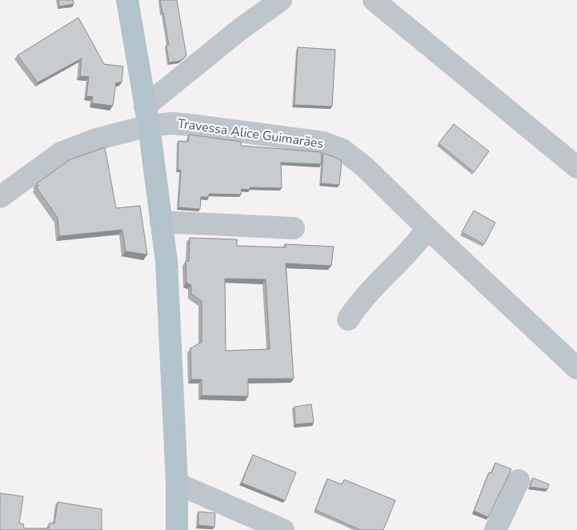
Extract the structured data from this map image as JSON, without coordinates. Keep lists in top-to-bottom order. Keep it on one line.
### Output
{"streets":{"street":["Travessa Alice Guimarães"]}}
